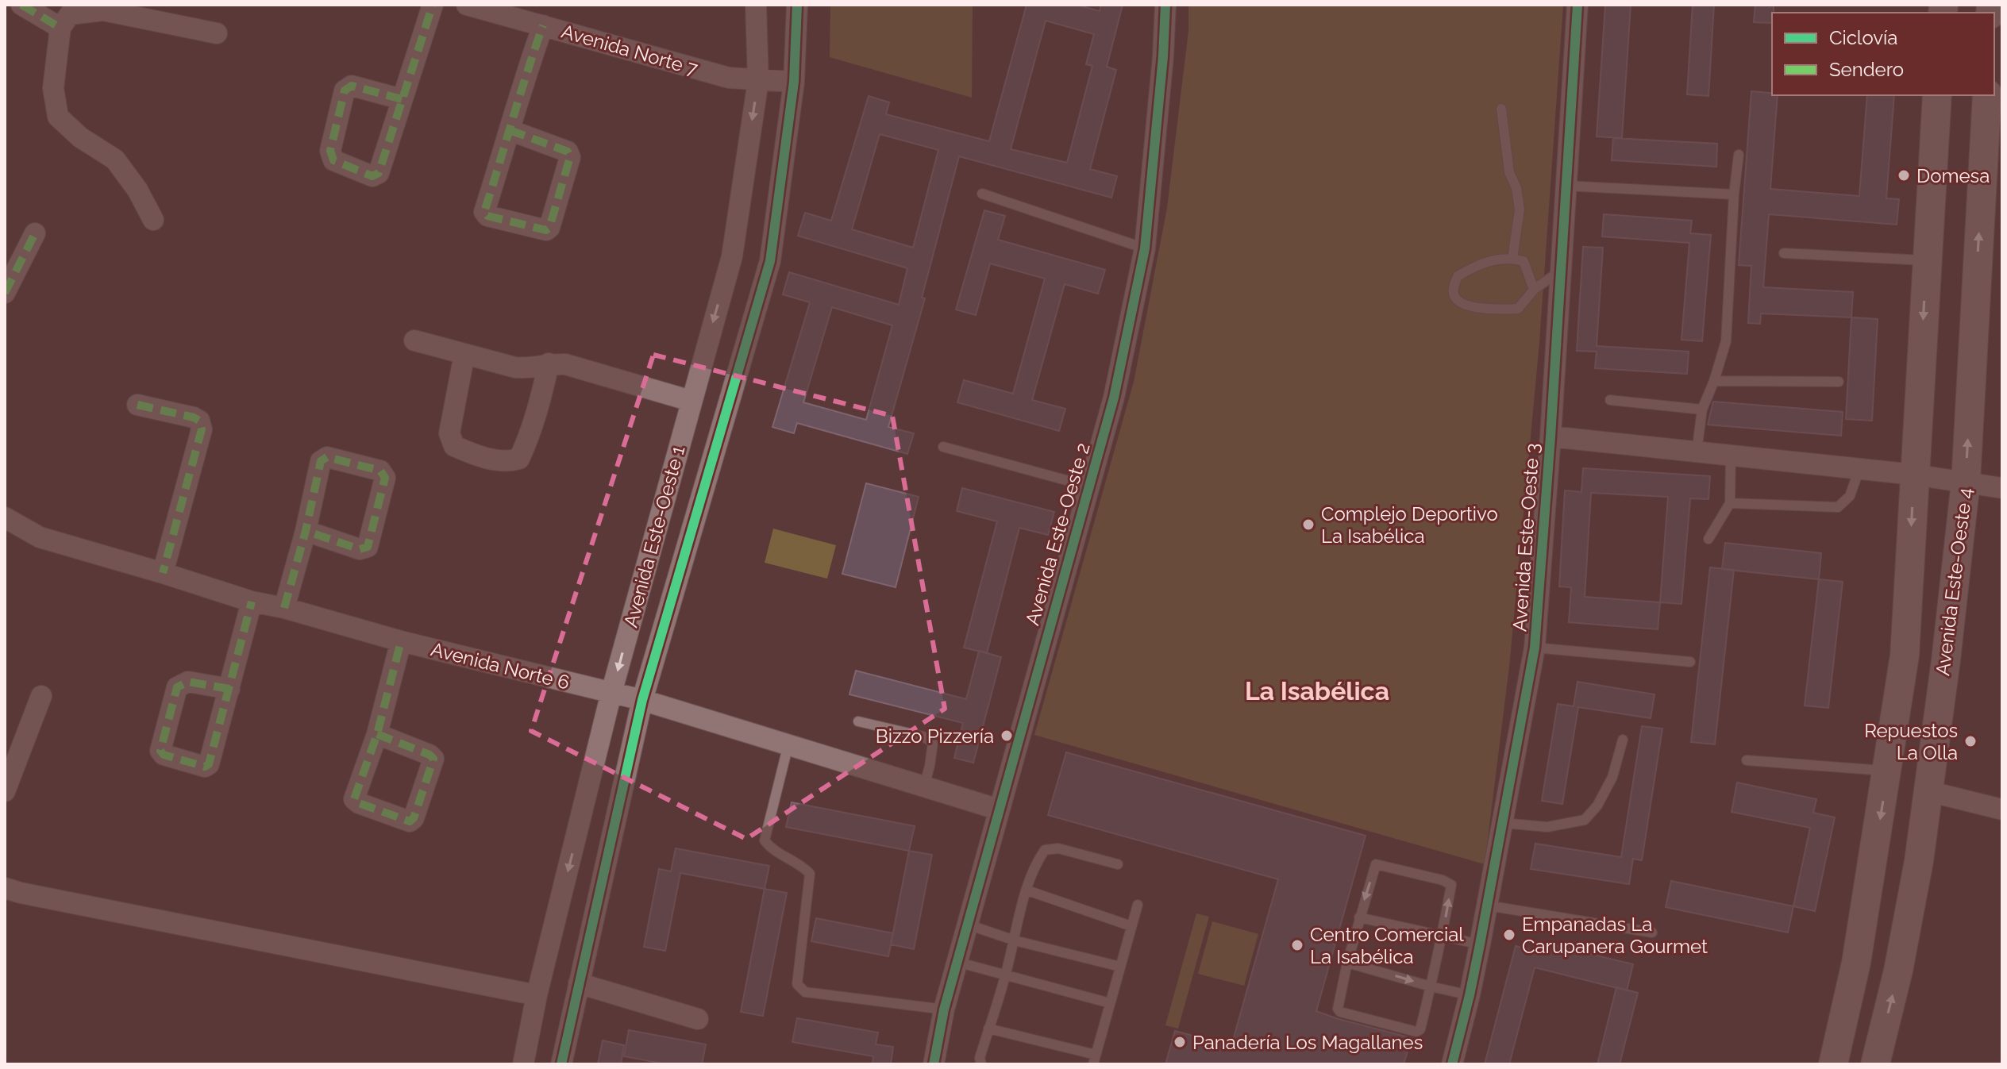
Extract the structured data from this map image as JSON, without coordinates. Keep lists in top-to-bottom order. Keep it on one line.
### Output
{"streets":{"main road":["Avenida Este-Oeste 4"],"street":["Avenida Norte 7","Avenida Este-Oeste 2","Avenida Este-Oeste 1","Avenida Este-Oeste 3","Avenida Norte 6"]},"crossings":[["Avenida Norte 7","Avenida Este-Oeste 1"],["Avenida Este-Oeste 2","Avenida Norte 6"],["Avenida Este-Oeste 1","Avenida Norte 6"]],"districts":["La Isabélica"],"places":["Domesa","Complejo Deportivo La Isabélica","Bizzo Pizzería","Repuestos La Olla","Empanadas La Carupanera Gourmet","Centro Comercial La Isabélica","Panadería Los Magallanes"],"legend":["Ciclovía","Sendero"]}
